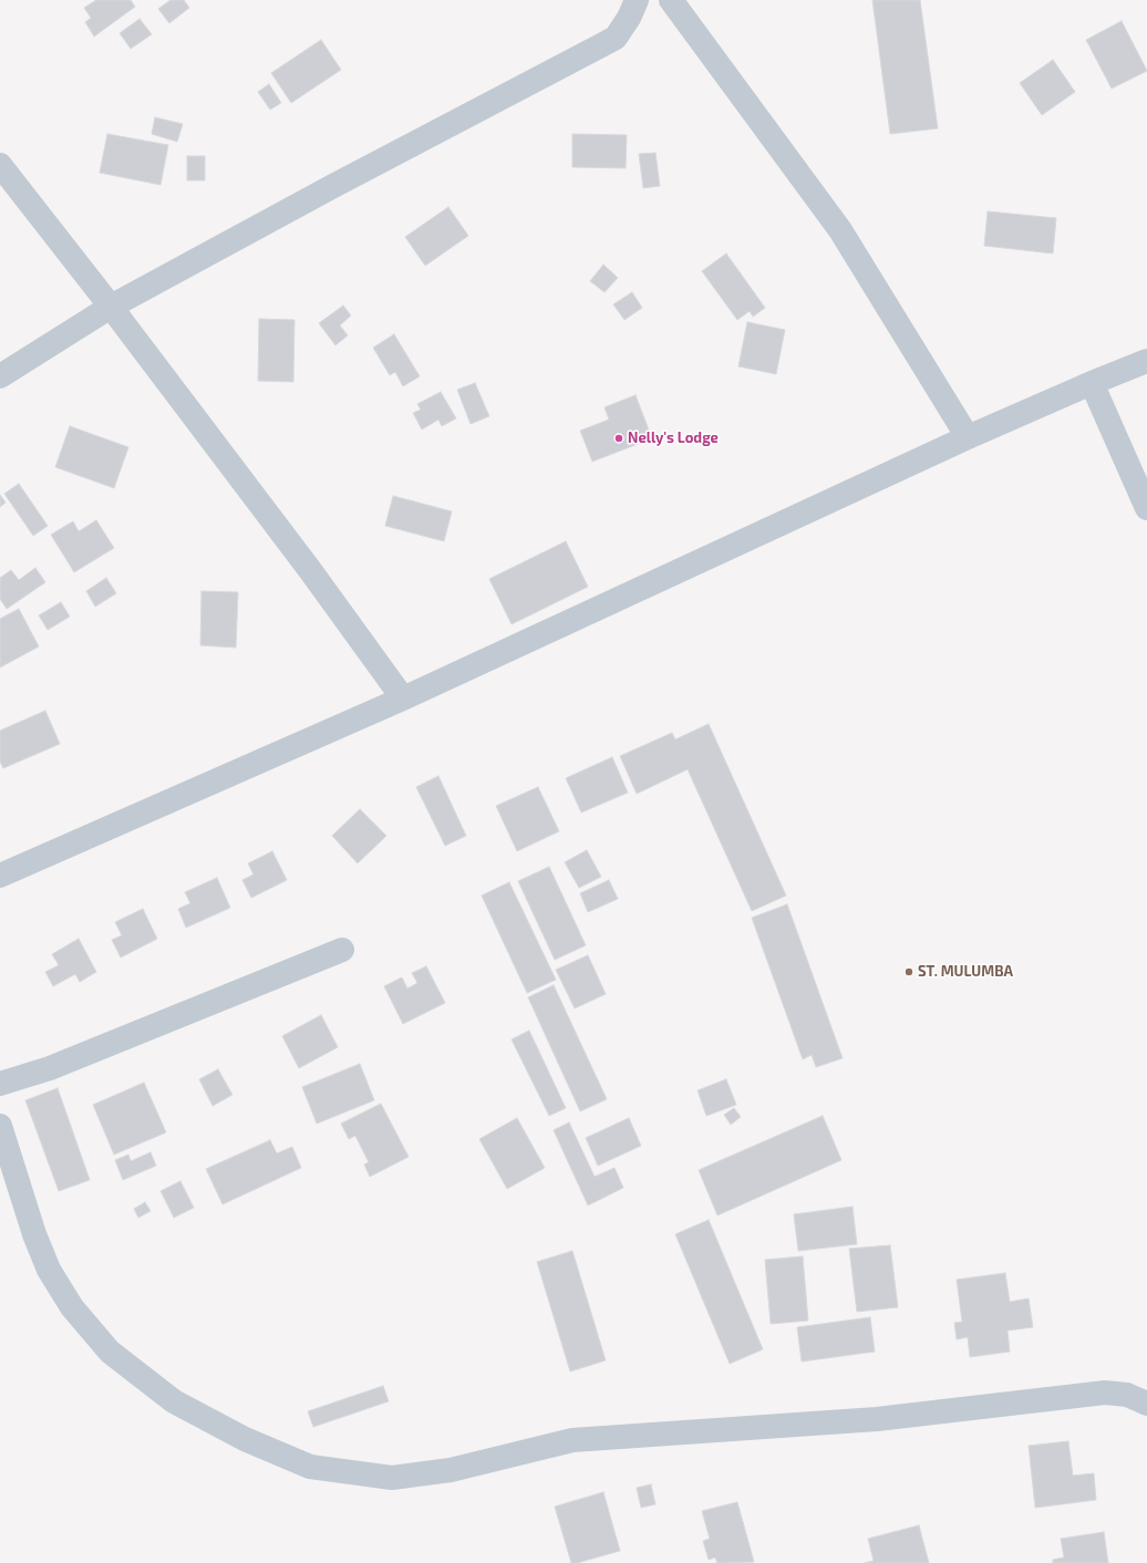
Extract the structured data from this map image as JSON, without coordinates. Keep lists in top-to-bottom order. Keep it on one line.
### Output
{"places":["Nelly's Lodge","ST. MULUMBA"]}
